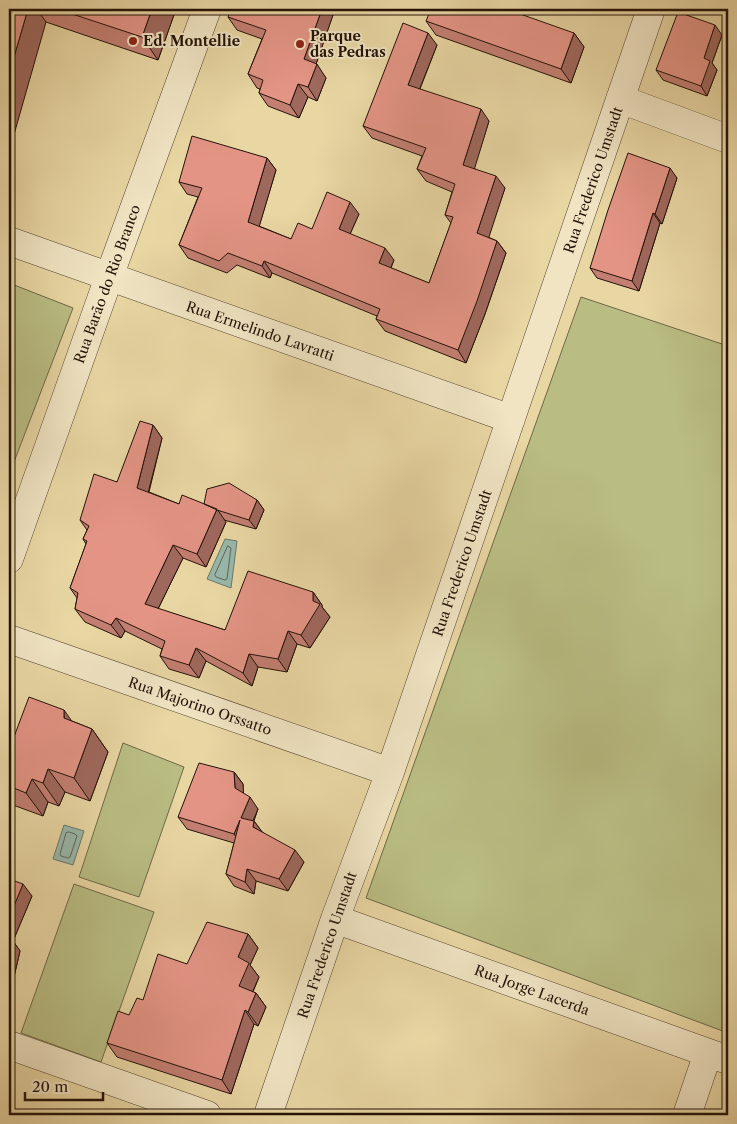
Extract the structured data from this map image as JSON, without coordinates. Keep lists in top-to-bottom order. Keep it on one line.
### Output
{"streets":{"street":["Rua Frederico Umstadt","Rua Barão do Rio Branco","Rua Ermelindo Lavratti","Rua Majorino Orssatto","Rua Jorge Lacerda"]},"crossings":[["Rua Frederico Umstadt","Rua Ermelindo Lavratti"],["Rua Frederico Umstadt","Rua Majorino Orssatto"],["Rua Frederico Umstadt","Rua Jorge Lacerda"],["Rua Barão do Rio Branco","Rua Ermelindo Lavratti"]],"places":["Ed. Montellie","Parque das Pedras"],"scale_bar":"20 m"}
